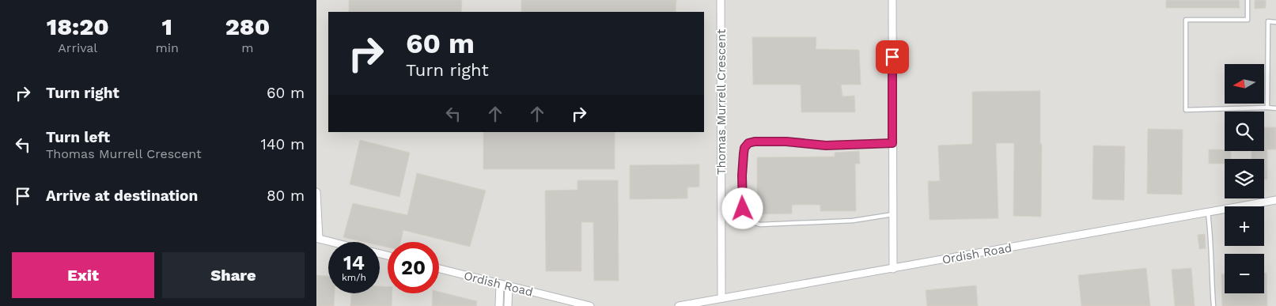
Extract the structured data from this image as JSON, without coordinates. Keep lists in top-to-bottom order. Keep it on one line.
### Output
{"streets":{"street":["Thomas Murrell Crescent","Ordish Road"]},"crossings":[["Thomas Murrell Crescent","Ordish Road"]],"north":"left","page":{"eta":["18:20","Arrival","1","min","280","m"],"turn":["60 m","Turn right"],"map_buttons":["+","−"],"list":[{"name":"Turn right","value":"60 m"},{"name":"Turn left","note":"Thomas Murrell Crescent","value":"140 m"},{"name":"Arrive at destination","value":"80 m"}],"speed":"14 km/h","limit":"20","buttons":["Exit","Share"]}}
